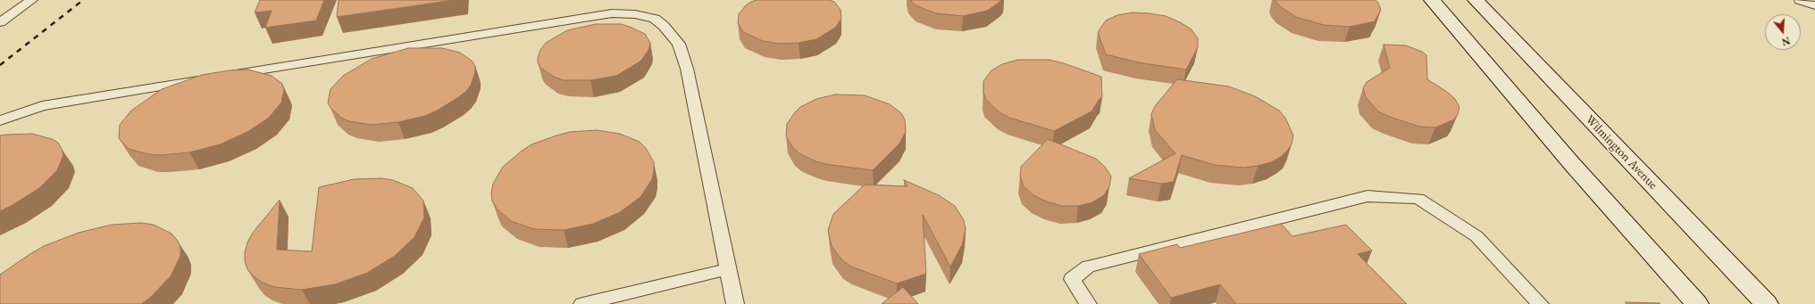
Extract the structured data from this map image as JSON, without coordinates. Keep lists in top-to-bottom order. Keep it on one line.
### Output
{"streets":{"main road":["Wilmington Avenue"]},"north":"bottom"}
